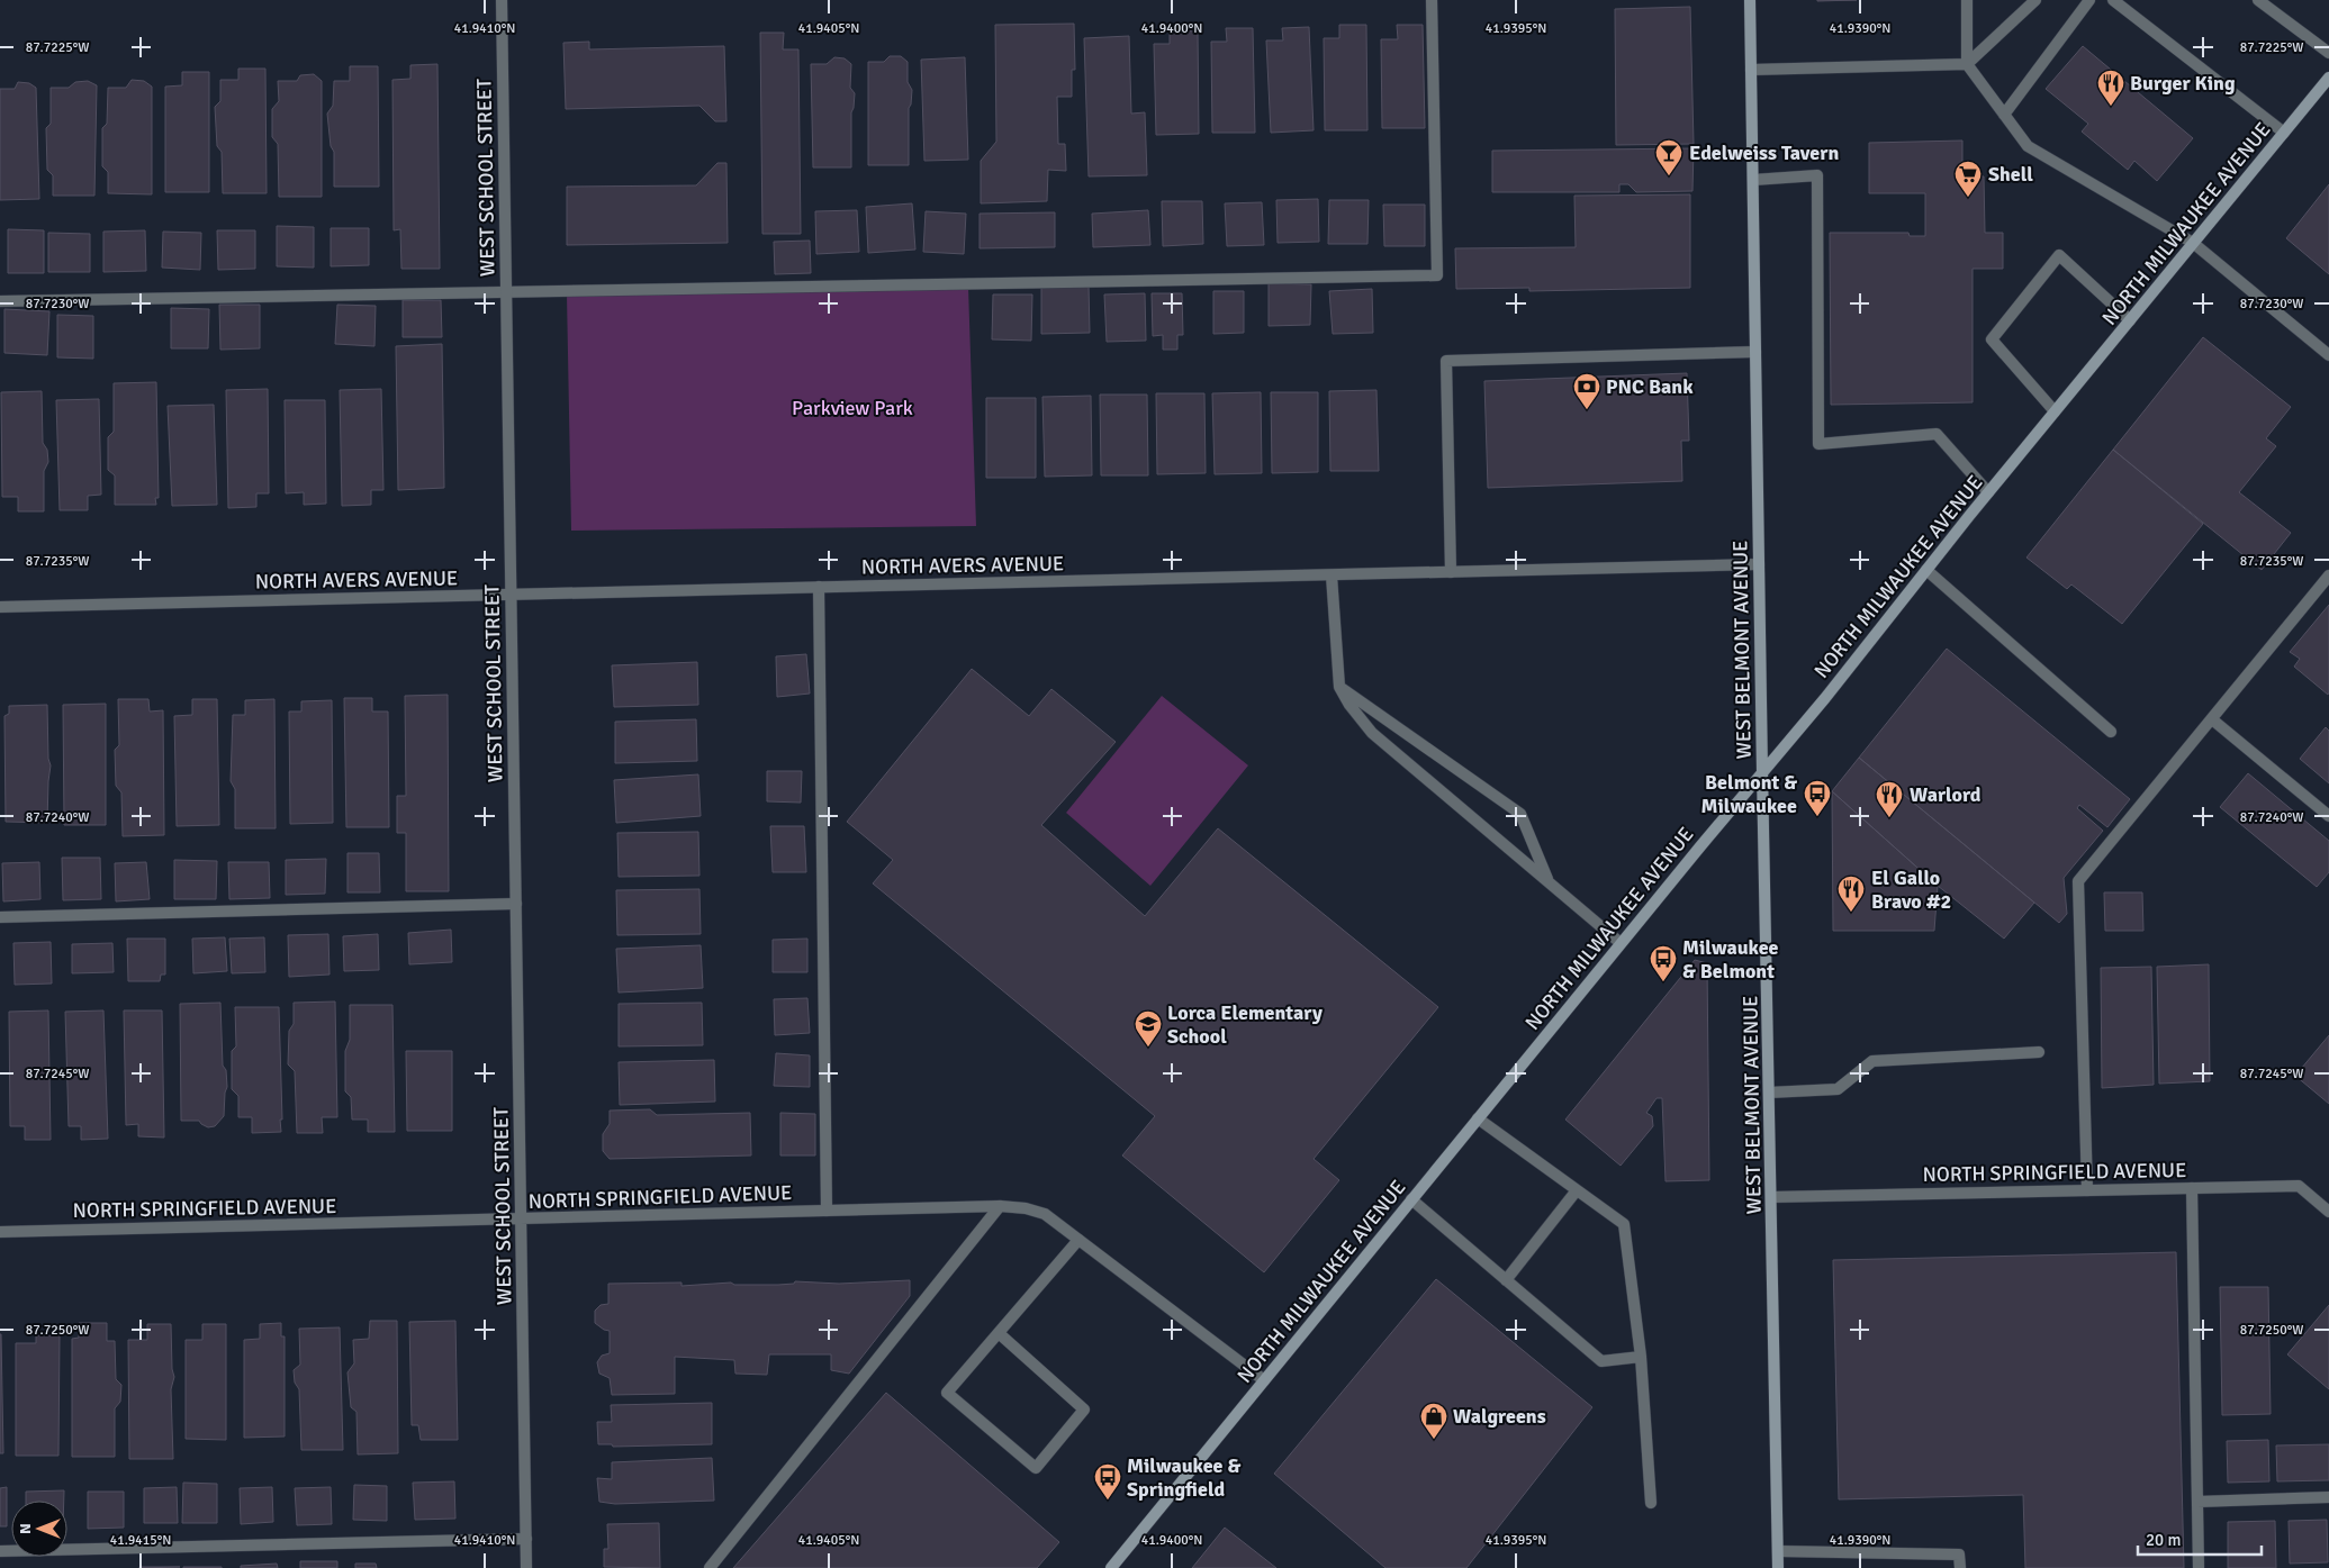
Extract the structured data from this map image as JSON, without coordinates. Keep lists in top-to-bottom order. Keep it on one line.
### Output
{"streets":{"main road":["NORTH MILWAUKEE AVENUE","WEST BELMONT AVENUE"],"street":["WEST SCHOOL STREET","NORTH AVERS AVENUE","NORTH SPRINGFIELD AVENUE"]},"crossings":[["WEST SCHOOL STREET","NORTH AVERS AVENUE"],["WEST SCHOOL STREET","NORTH SPRINGFIELD AVENUE"],["NORTH MILWAUKEE AVENUE","WEST BELMONT AVENUE"],["NORTH MILWAUKEE AVENUE","NORTH SPRINGFIELD AVENUE"],["NORTH AVERS AVENUE","WEST BELMONT AVENUE"],["WEST BELMONT AVENUE","NORTH SPRINGFIELD AVENUE"]],"parks":["Parkview Park"],"places":{"restaurant":["Burger King","Warlord","El Gallo Bravo #2"],"bar":["Edelweiss Tavern"],"supermarket":["Shell"],"bank":["PNC Bank"],"bus stop":["Belmont & Milwaukee","Milwaukee & Belmont","Milwaukee & Springfield"],"school or university":["Lorca Elementary School"],"shop":["Walgreens"]},"scale_bar":"20 m","north":"left","coordinates":["41.9410°N","41.9405°N","41.9400°N","41.9395°N","41.9390°N","87.7225°W","87.7230°W","87.7235°W","87.7240°W","87.7245°W","87.7250°W","41.9415°N"]}
